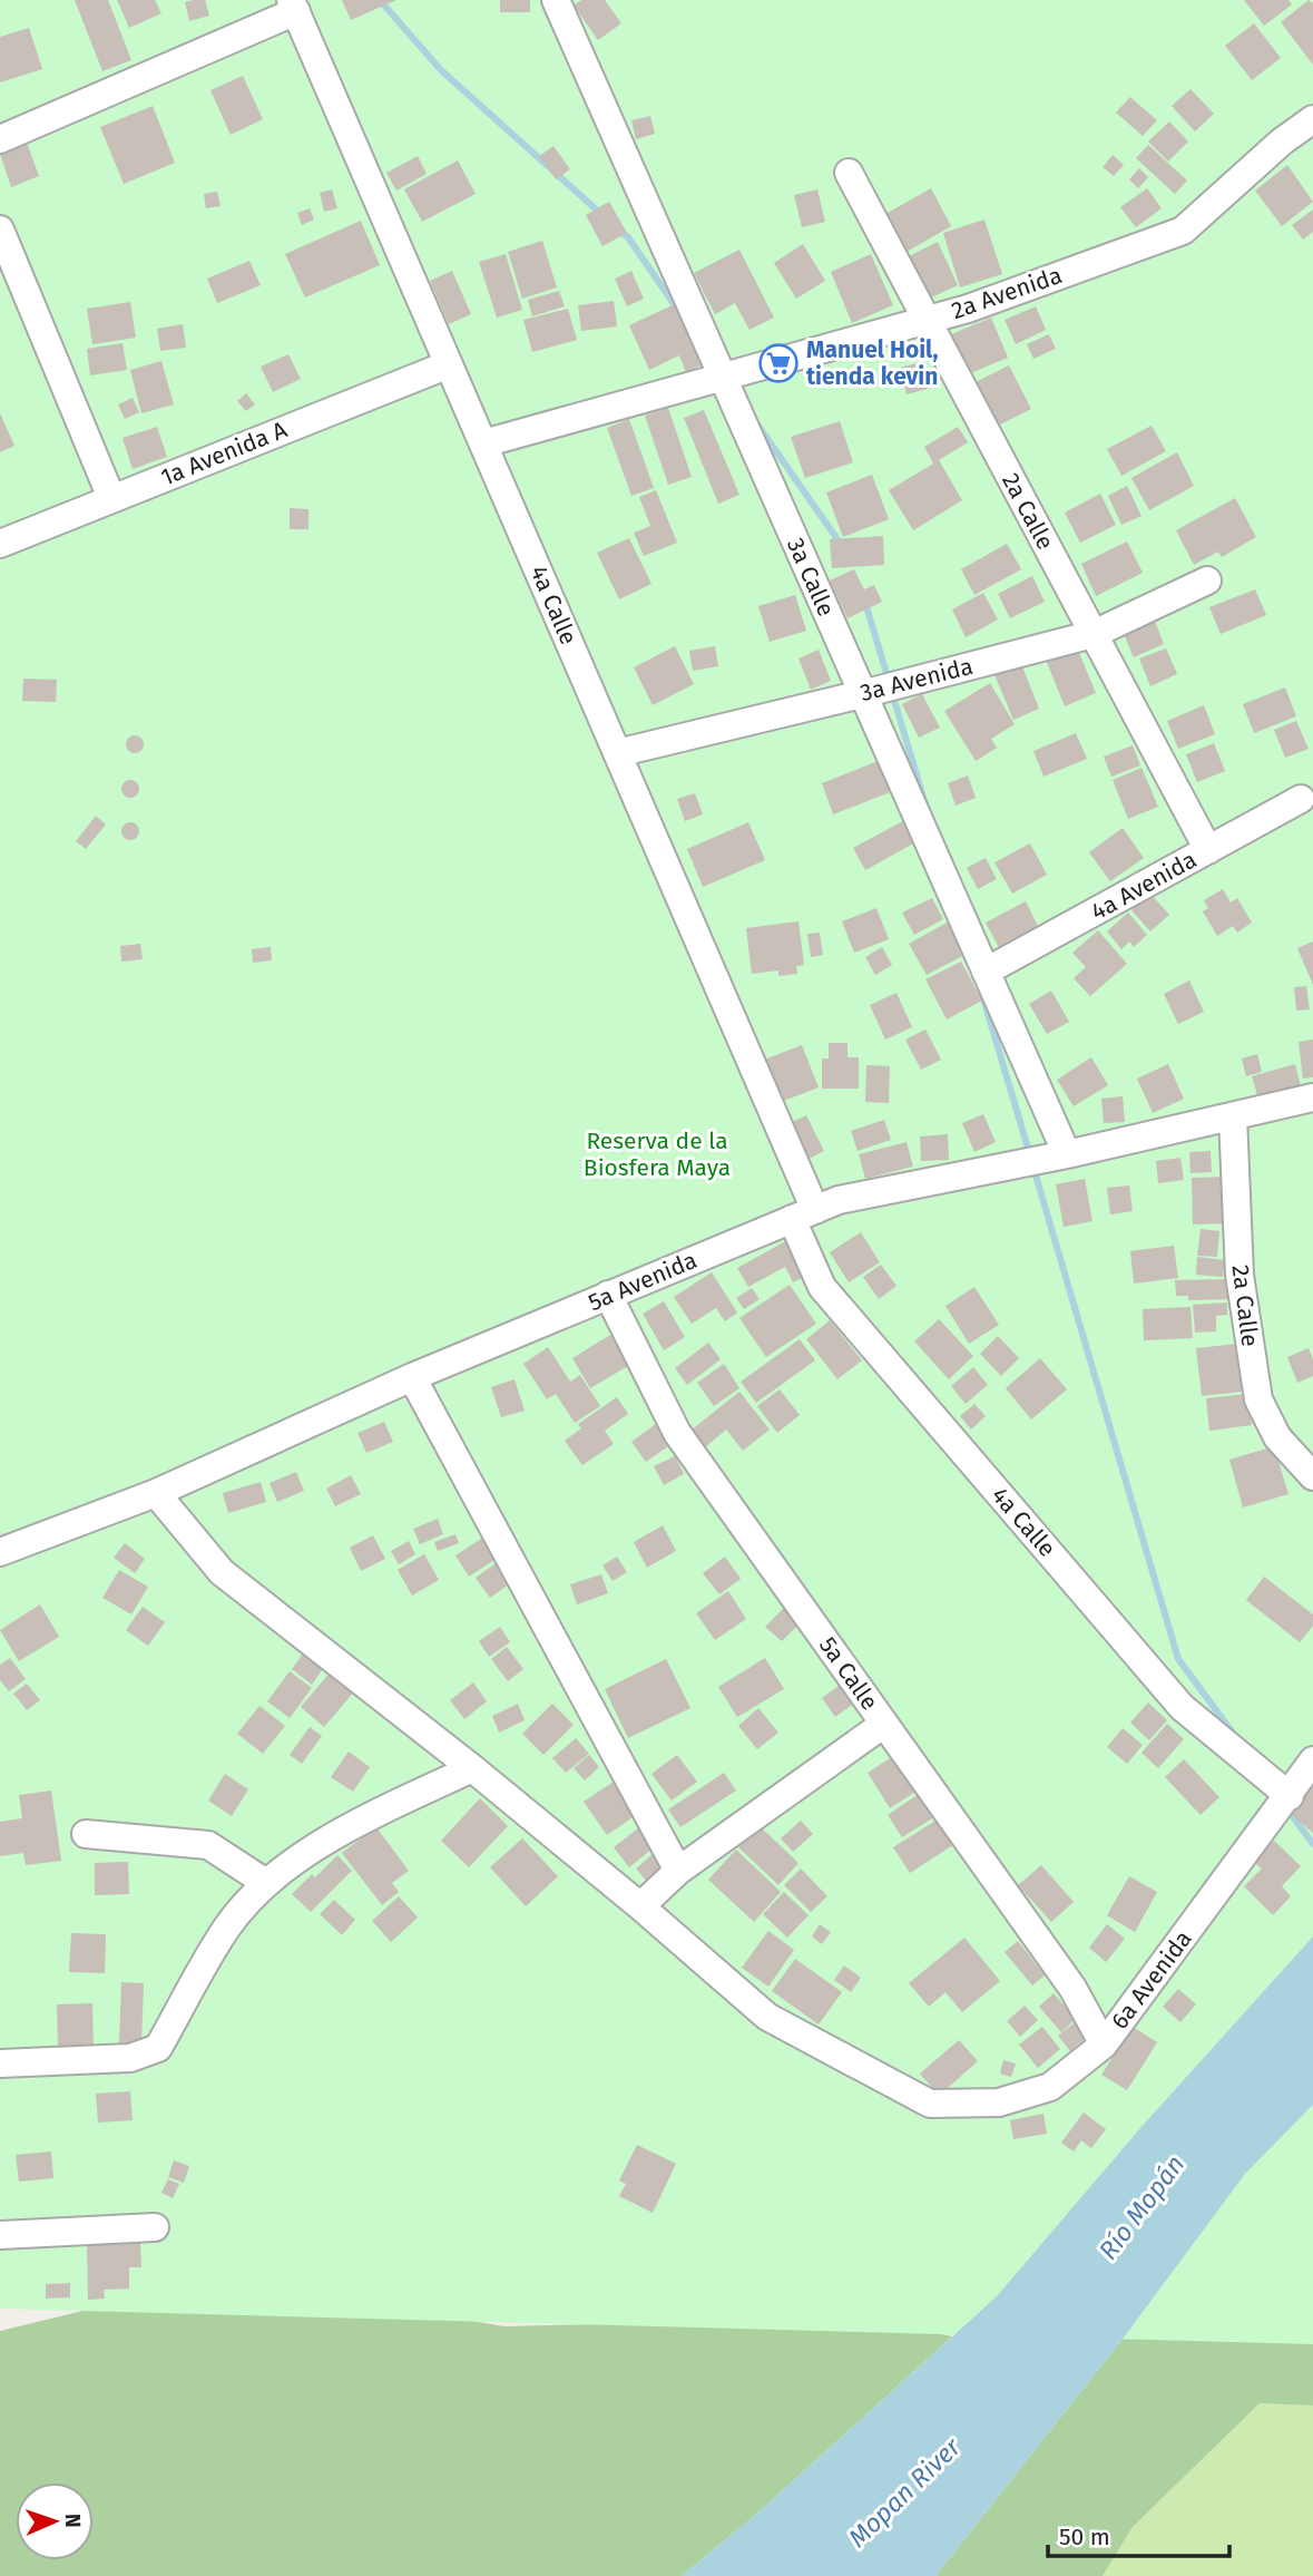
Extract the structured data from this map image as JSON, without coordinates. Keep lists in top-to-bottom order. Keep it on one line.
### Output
{"streets":{"street":["2a Avenida","1a Avenida A","2a Calle","3a Calle","4a Calle","3a Avenida","4a Avenida","5a Avenida","5a Calle","6a Avenida"]},"crossings":[["2a Avenida","2a Calle"],["2a Avenida","3a Calle"],["2a Avenida","4a Calle"],["1a Avenida A","4a Calle"],["2a Calle","3a Avenida"],["2a Calle","4a Avenida"],["2a Calle","5a Avenida"],["3a Calle","3a Avenida"],["3a Calle","4a Avenida"],["3a Calle","5a Avenida"],["4a Calle","3a Avenida"],["4a Calle","5a Avenida"],["4a Calle","6a Avenida"],["5a Avenida","5a Calle"],["5a Calle","6a Avenida"]],"water":["Río Mopán","Mopan River"],"parks":["Reserva de la Biosfera Maya"],"places":{"supermarket":["Manuel Hoil, tienda kevin"]},"scale_bar":"50 m","north":"right"}
